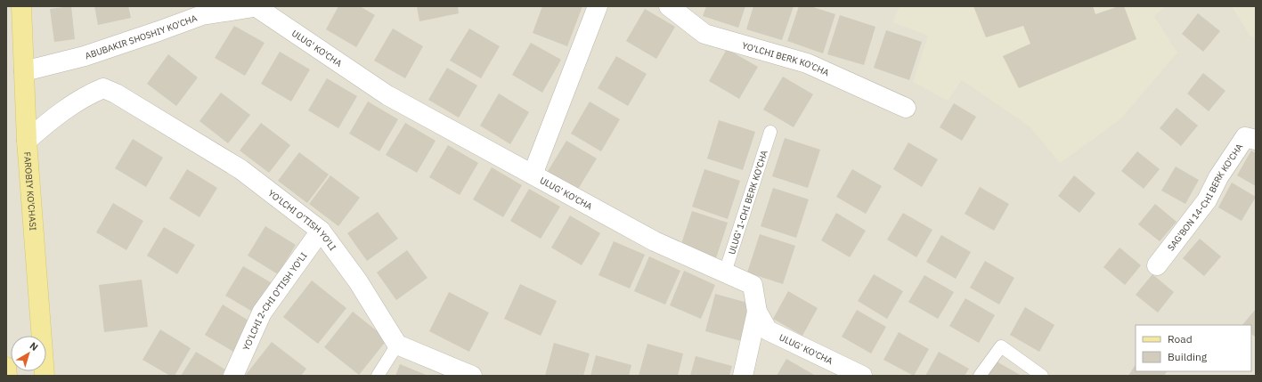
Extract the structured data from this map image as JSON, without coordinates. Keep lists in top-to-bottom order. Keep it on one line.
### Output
{"streets":{"main road":["FAROBIY KO'CHASI"],"street":["ABUBAKIR SHOSHIY KO'CHA","ULUG' KO'CHA","YO'LCHI BERK KO'CHA","SAG'BON 14-CHI BERK KO'CHA","YO'LCHI O'TISH YO'LI","YO'LCHI 2-CHI O'TISH YO'LI"],"lane":["ULUG' 1-CHI BERK KO'CHA"]},"crossings":[["ABUBAKIR SHOSHIY KO'CHA","ULUG' KO'CHA"],["ABUBAKIR SHOSHIY KO'CHA","FAROBIY KO'CHASI"],["ULUG' KO'CHA","ULUG' 1-CHI BERK KO'CHA"],["FAROBIY KO'CHASI","YO'LCHI O'TISH YO'LI"],["YO'LCHI O'TISH YO'LI","YO'LCHI 2-CHI O'TISH YO'LI"]],"legend":["Road","Building"],"north":"top right"}
